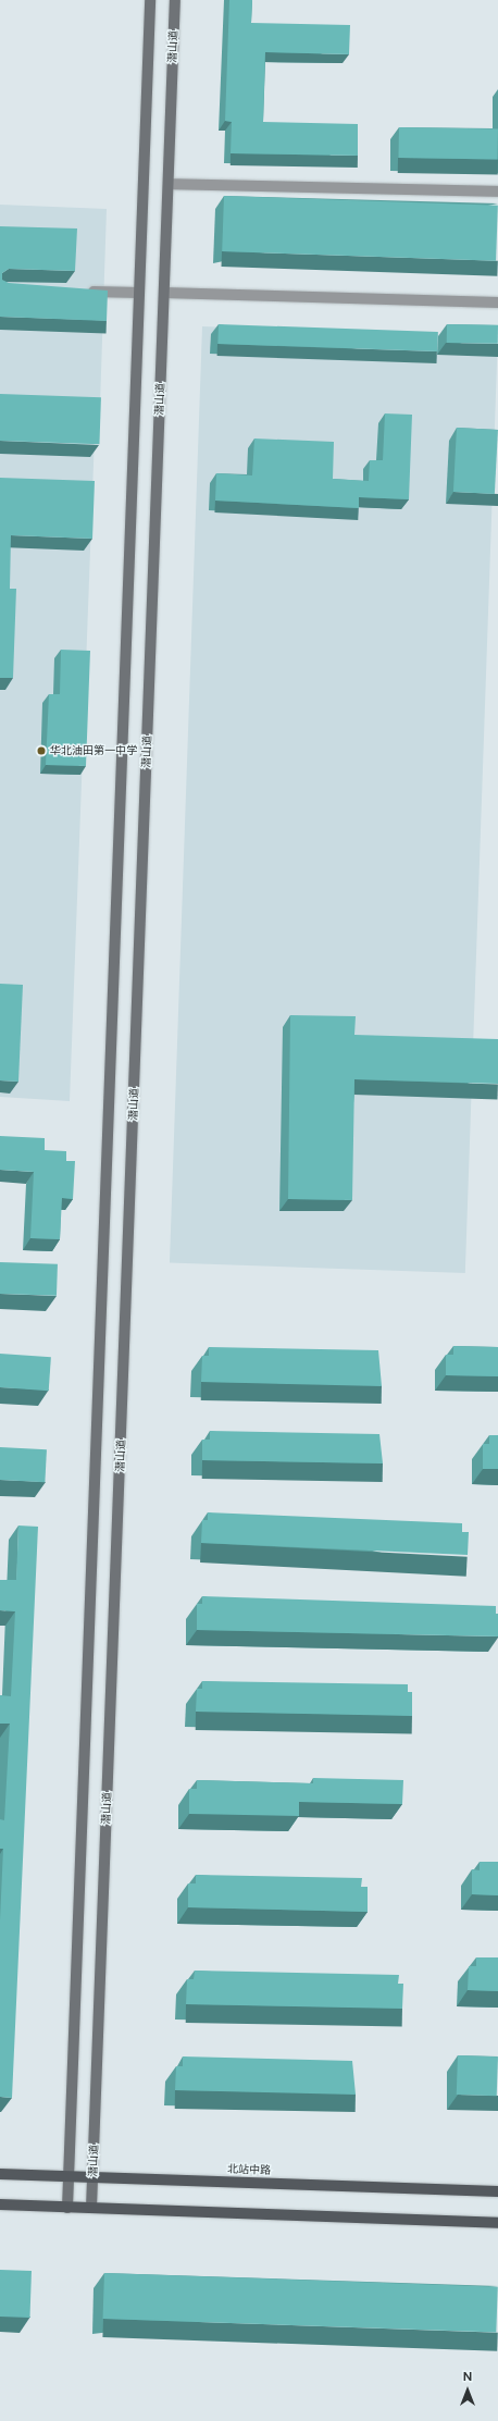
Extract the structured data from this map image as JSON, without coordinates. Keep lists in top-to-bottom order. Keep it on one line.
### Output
{"streets":{"main road":["潜山道","北站中路"]},"crossings":[["潜山道","北站中路"]],"places":["华北油田第一中学"],"north":"top"}
